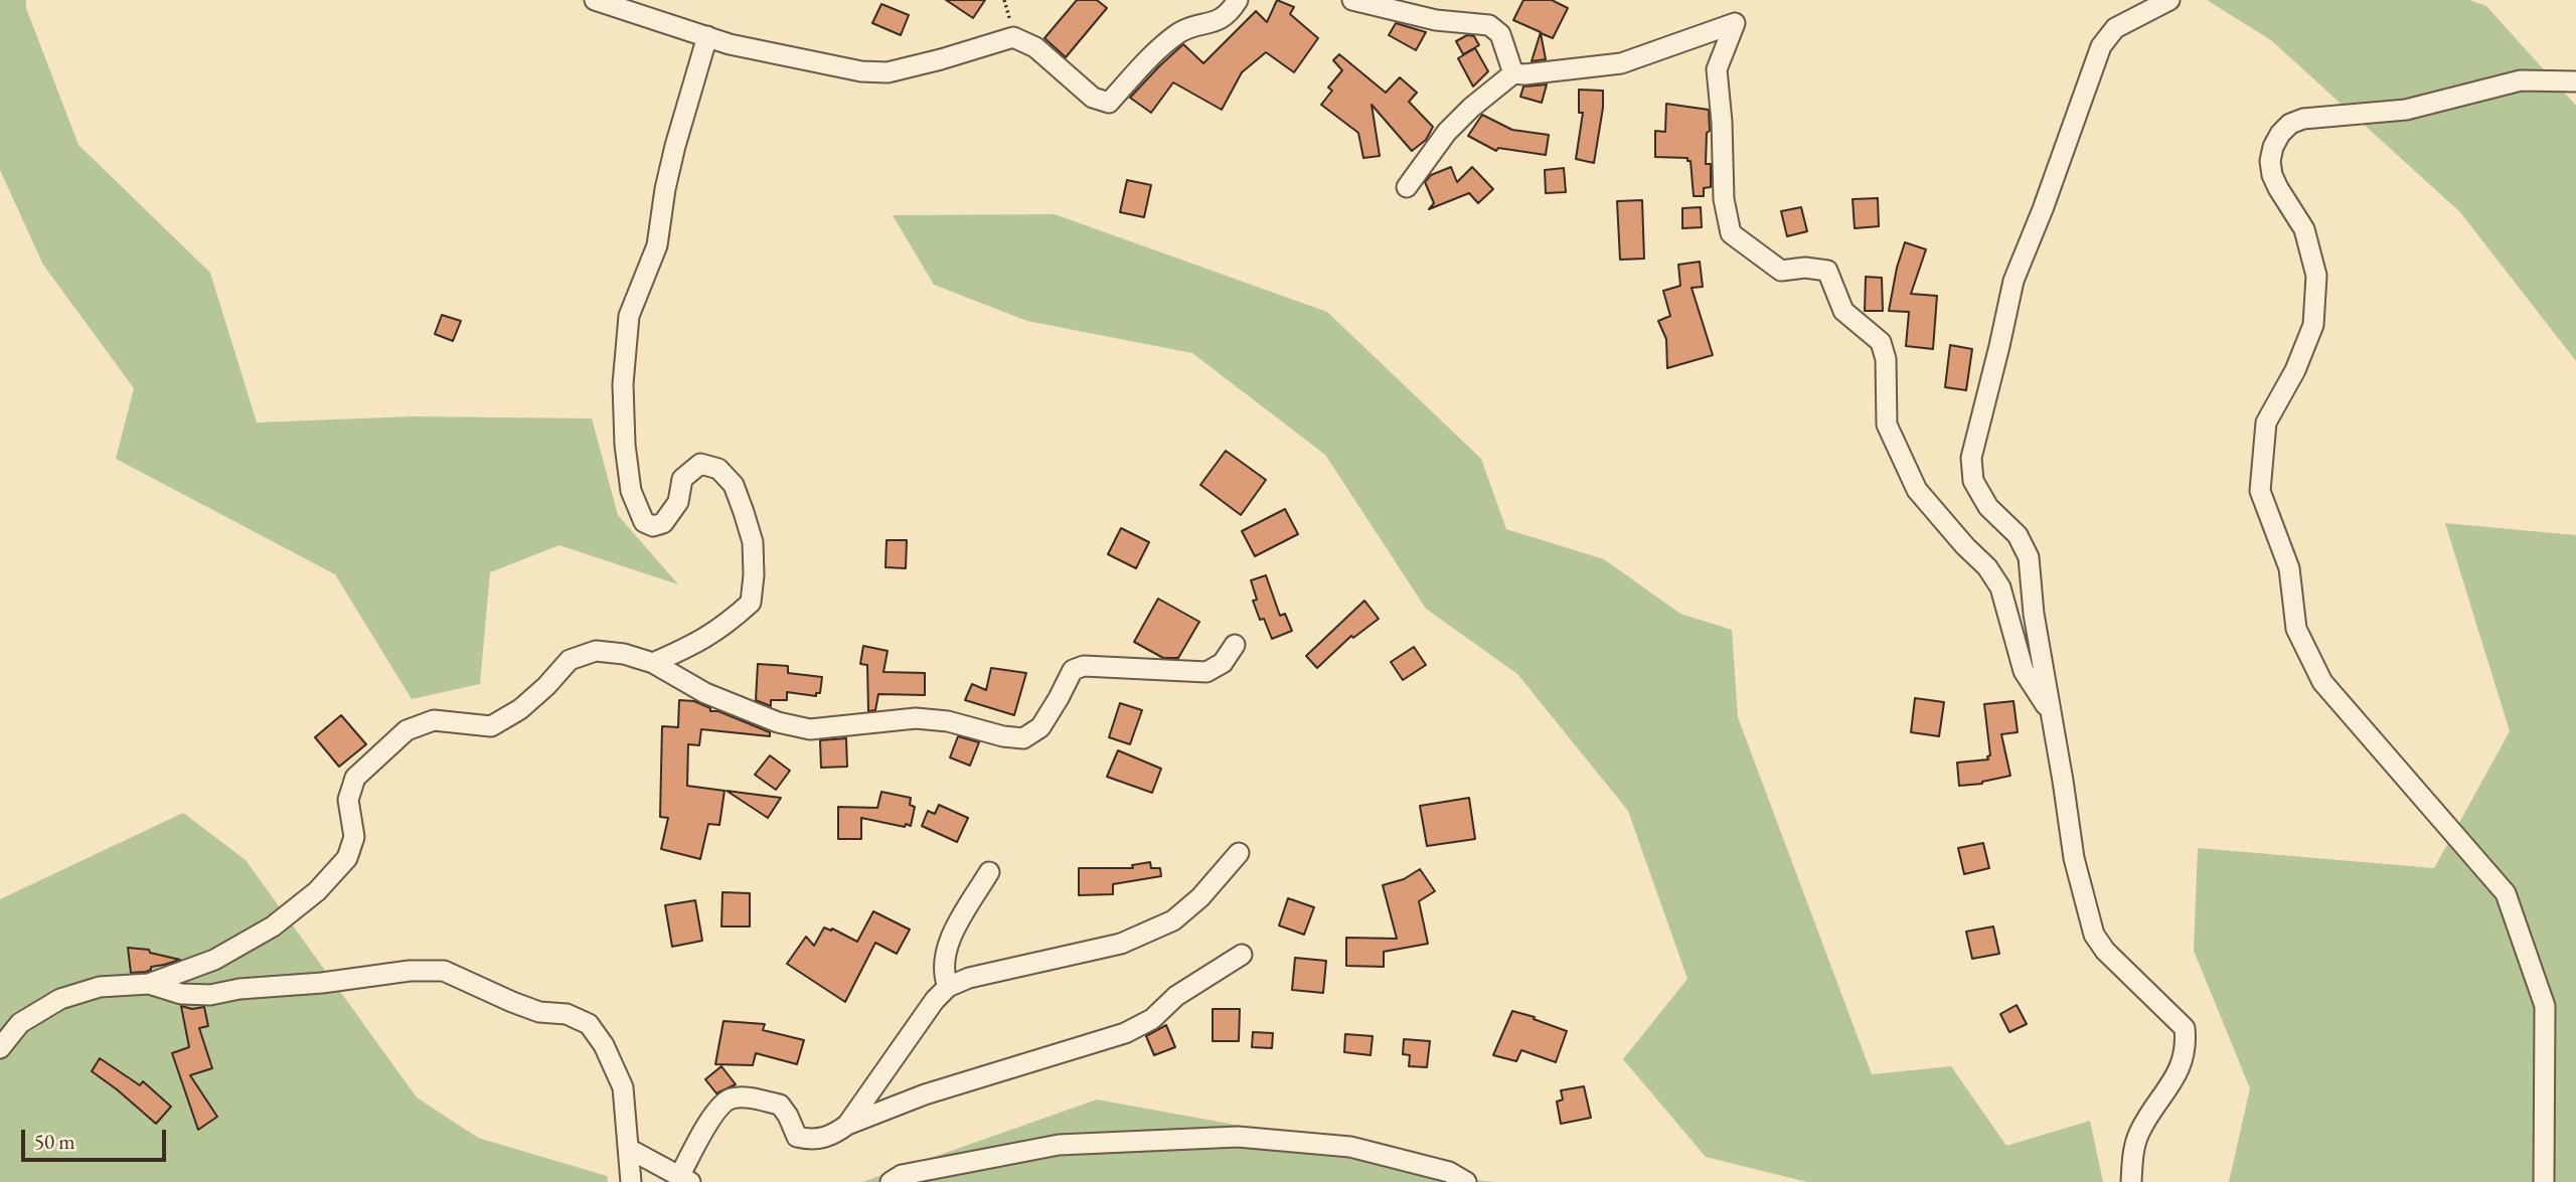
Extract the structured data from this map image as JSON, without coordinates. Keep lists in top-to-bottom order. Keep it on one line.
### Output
{"scale_bar":"50 m"}
